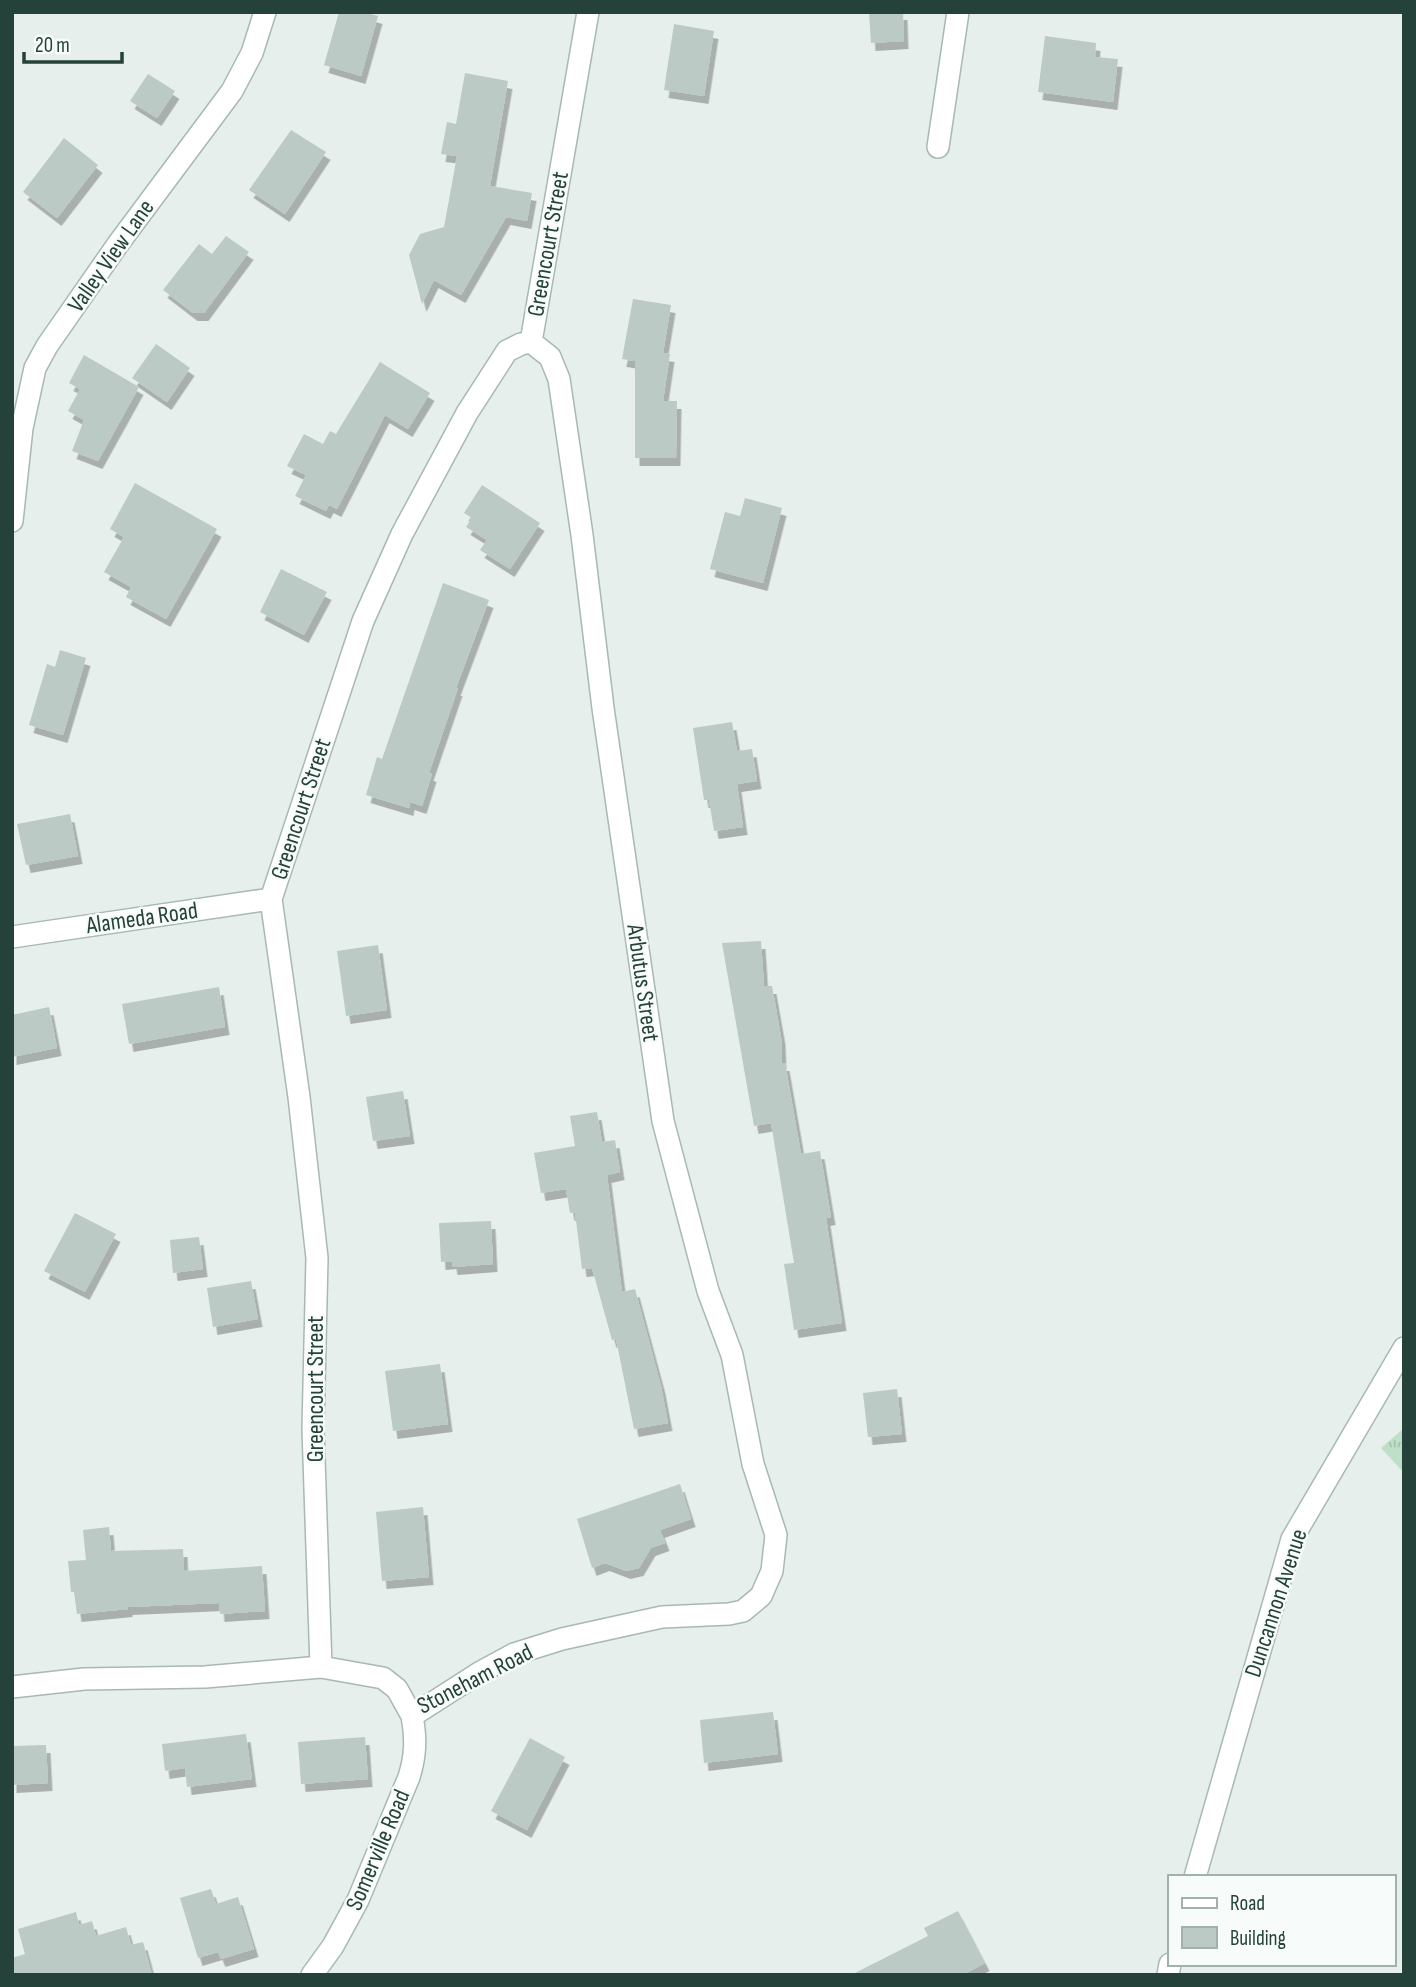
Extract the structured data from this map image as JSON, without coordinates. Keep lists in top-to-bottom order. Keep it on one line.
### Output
{"streets":{"street":["Greencourt Street","Valley View Lane","Alameda Road","Arbutus Street","Duncannon Avenue","Stoneham Road","Somerville Road"]},"crossings":[["Greencourt Street","Alameda Road"],["Greencourt Street","Arbutus Street"],["Greencourt Street","Stoneham Road"],["Arbutus Street","Stoneham Road"],["Stoneham Road","Somerville Road"]],"legend":["Road","Building"],"scale_bar":"20 m"}
